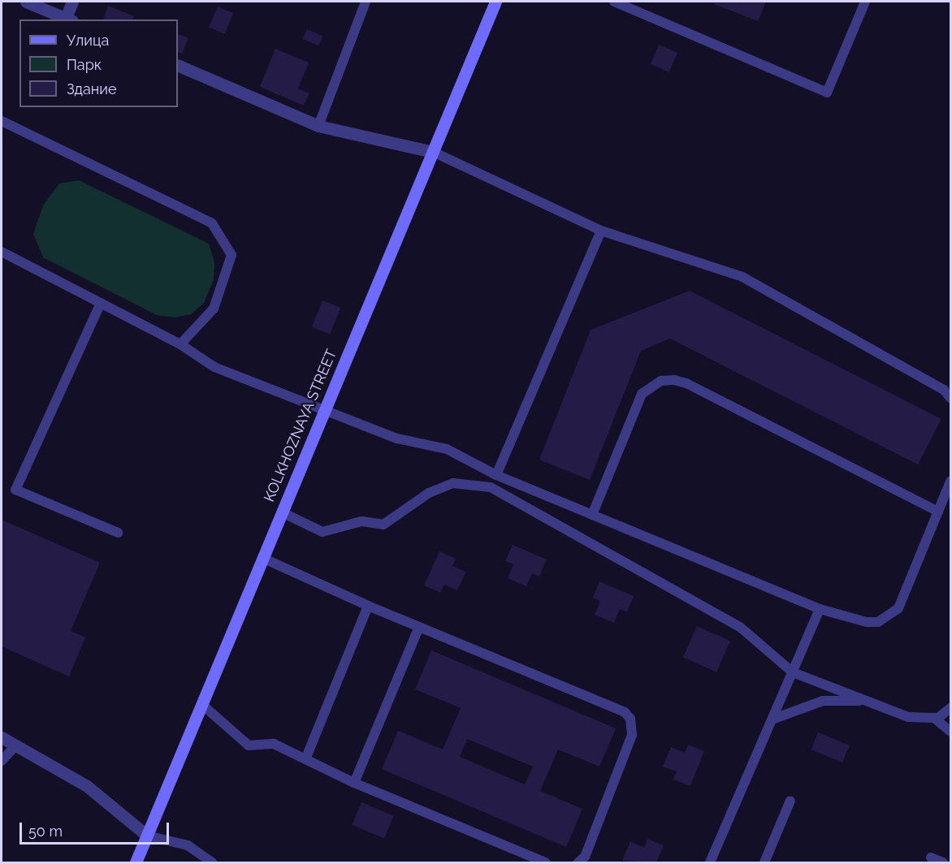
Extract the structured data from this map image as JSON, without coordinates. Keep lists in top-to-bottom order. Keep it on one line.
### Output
{"streets":{"main road":["KOLKHOZNAYA STREET"]},"legend":["Улица","Парк","Здание"],"scale_bar":"50 m"}
